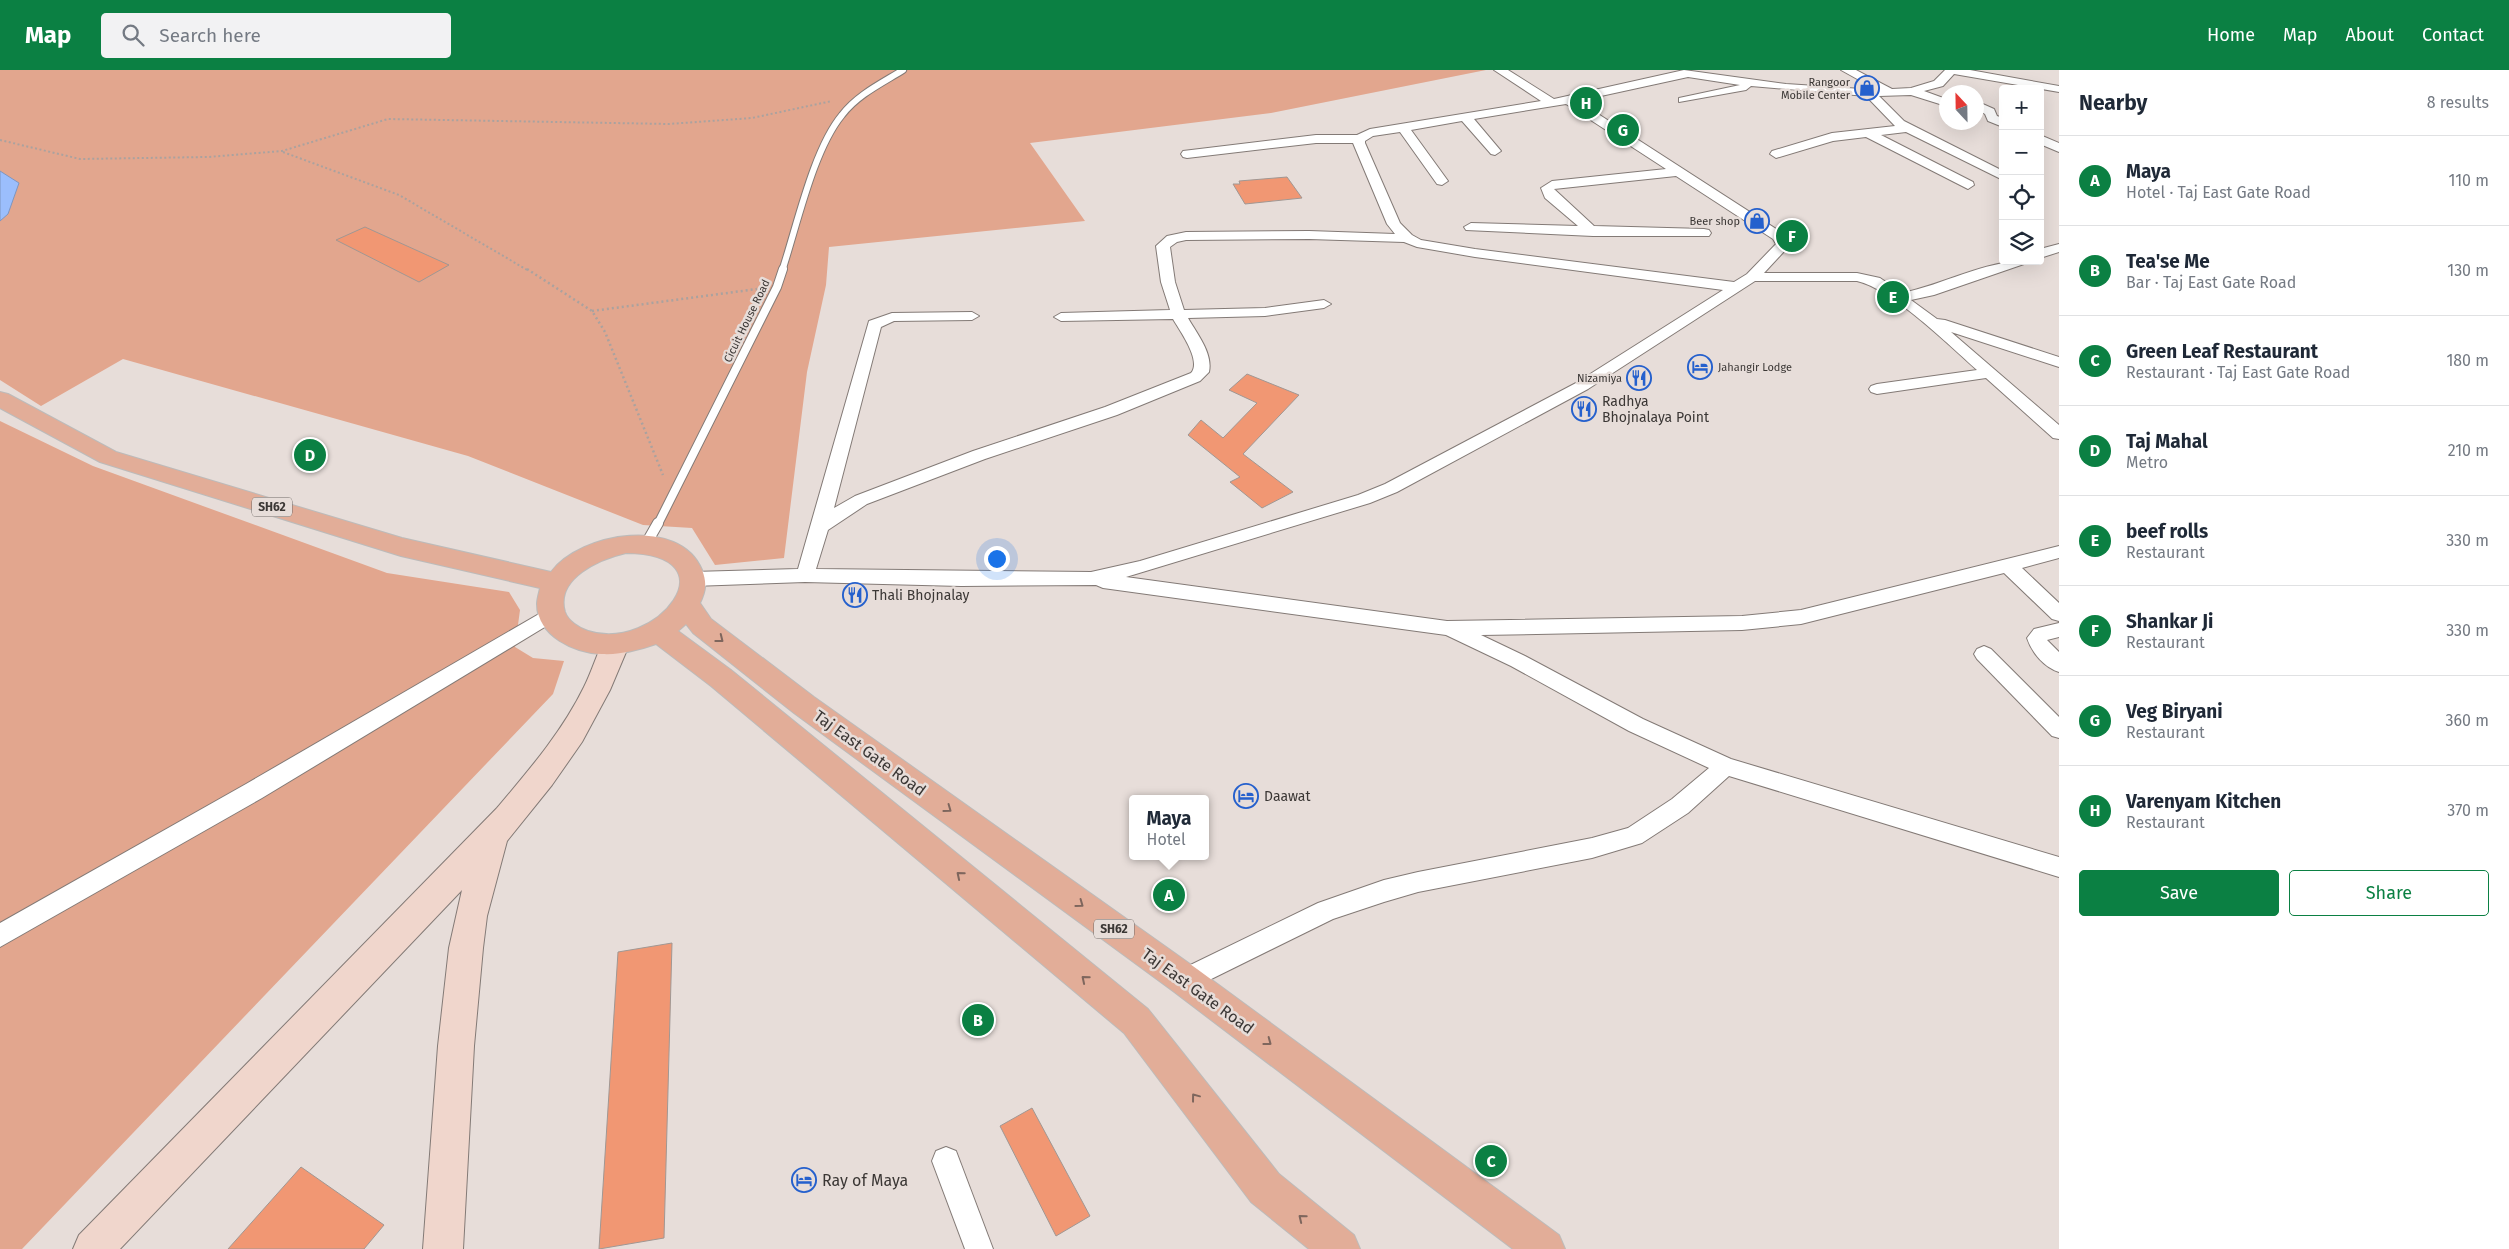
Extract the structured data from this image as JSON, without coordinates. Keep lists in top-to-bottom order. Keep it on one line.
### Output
{"streets":{"main road":["SH62","Taj East Gate Road"],"lane":["Cicuit House Road"]},"crossings":[["Cicuit House Road","SH62"],["Cicuit House Road","Taj East Gate Road"],["SH62","Taj East Gate Road"]],"places":{"shop":["Rangoor Mobile Center","Beer shop"],"hotel":["Jahangir Lodge","Daawat","Ray of Maya"],"restaurant":["Nizamiya","Radhya Bhojnalaya Point","Thali Bhojnalay"]},"north":"top","page":{"header":"Map","search":"Search here","nav":["Home","Map","About","Contact"],"heading":["Nearby","8 results"],"map_buttons":["+","−"],"pins":["H","G","F","E","D","A","B","C"],"list":[{"mark":"A","name":"Maya","note":"Hotel · Taj East Gate Road","value":"110 m"},{"mark":"B","name":"Tea'se Me","note":"Bar · Taj East Gate Road","value":"130 m"},{"mark":"C","name":"Green Leaf Restaurant","note":"Restaurant · Taj East Gate Road","value":"180 m"},{"mark":"D","name":"Taj Mahal","note":"Metro","value":"210 m"},{"mark":"E","name":"beef rolls","note":"Restaurant","value":"330 m"},{"mark":"F","name":"Shankar Ji","note":"Restaurant","value":"330 m"},{"mark":"G","name":"Veg Biryani","note":"Restaurant","value":"360 m"},{"mark":"H","name":"Varenyam Kitchen","note":"Restaurant","value":"370 m"}],"popup":["Maya","Hotel"],"buttons":["Save","Share"]}}
